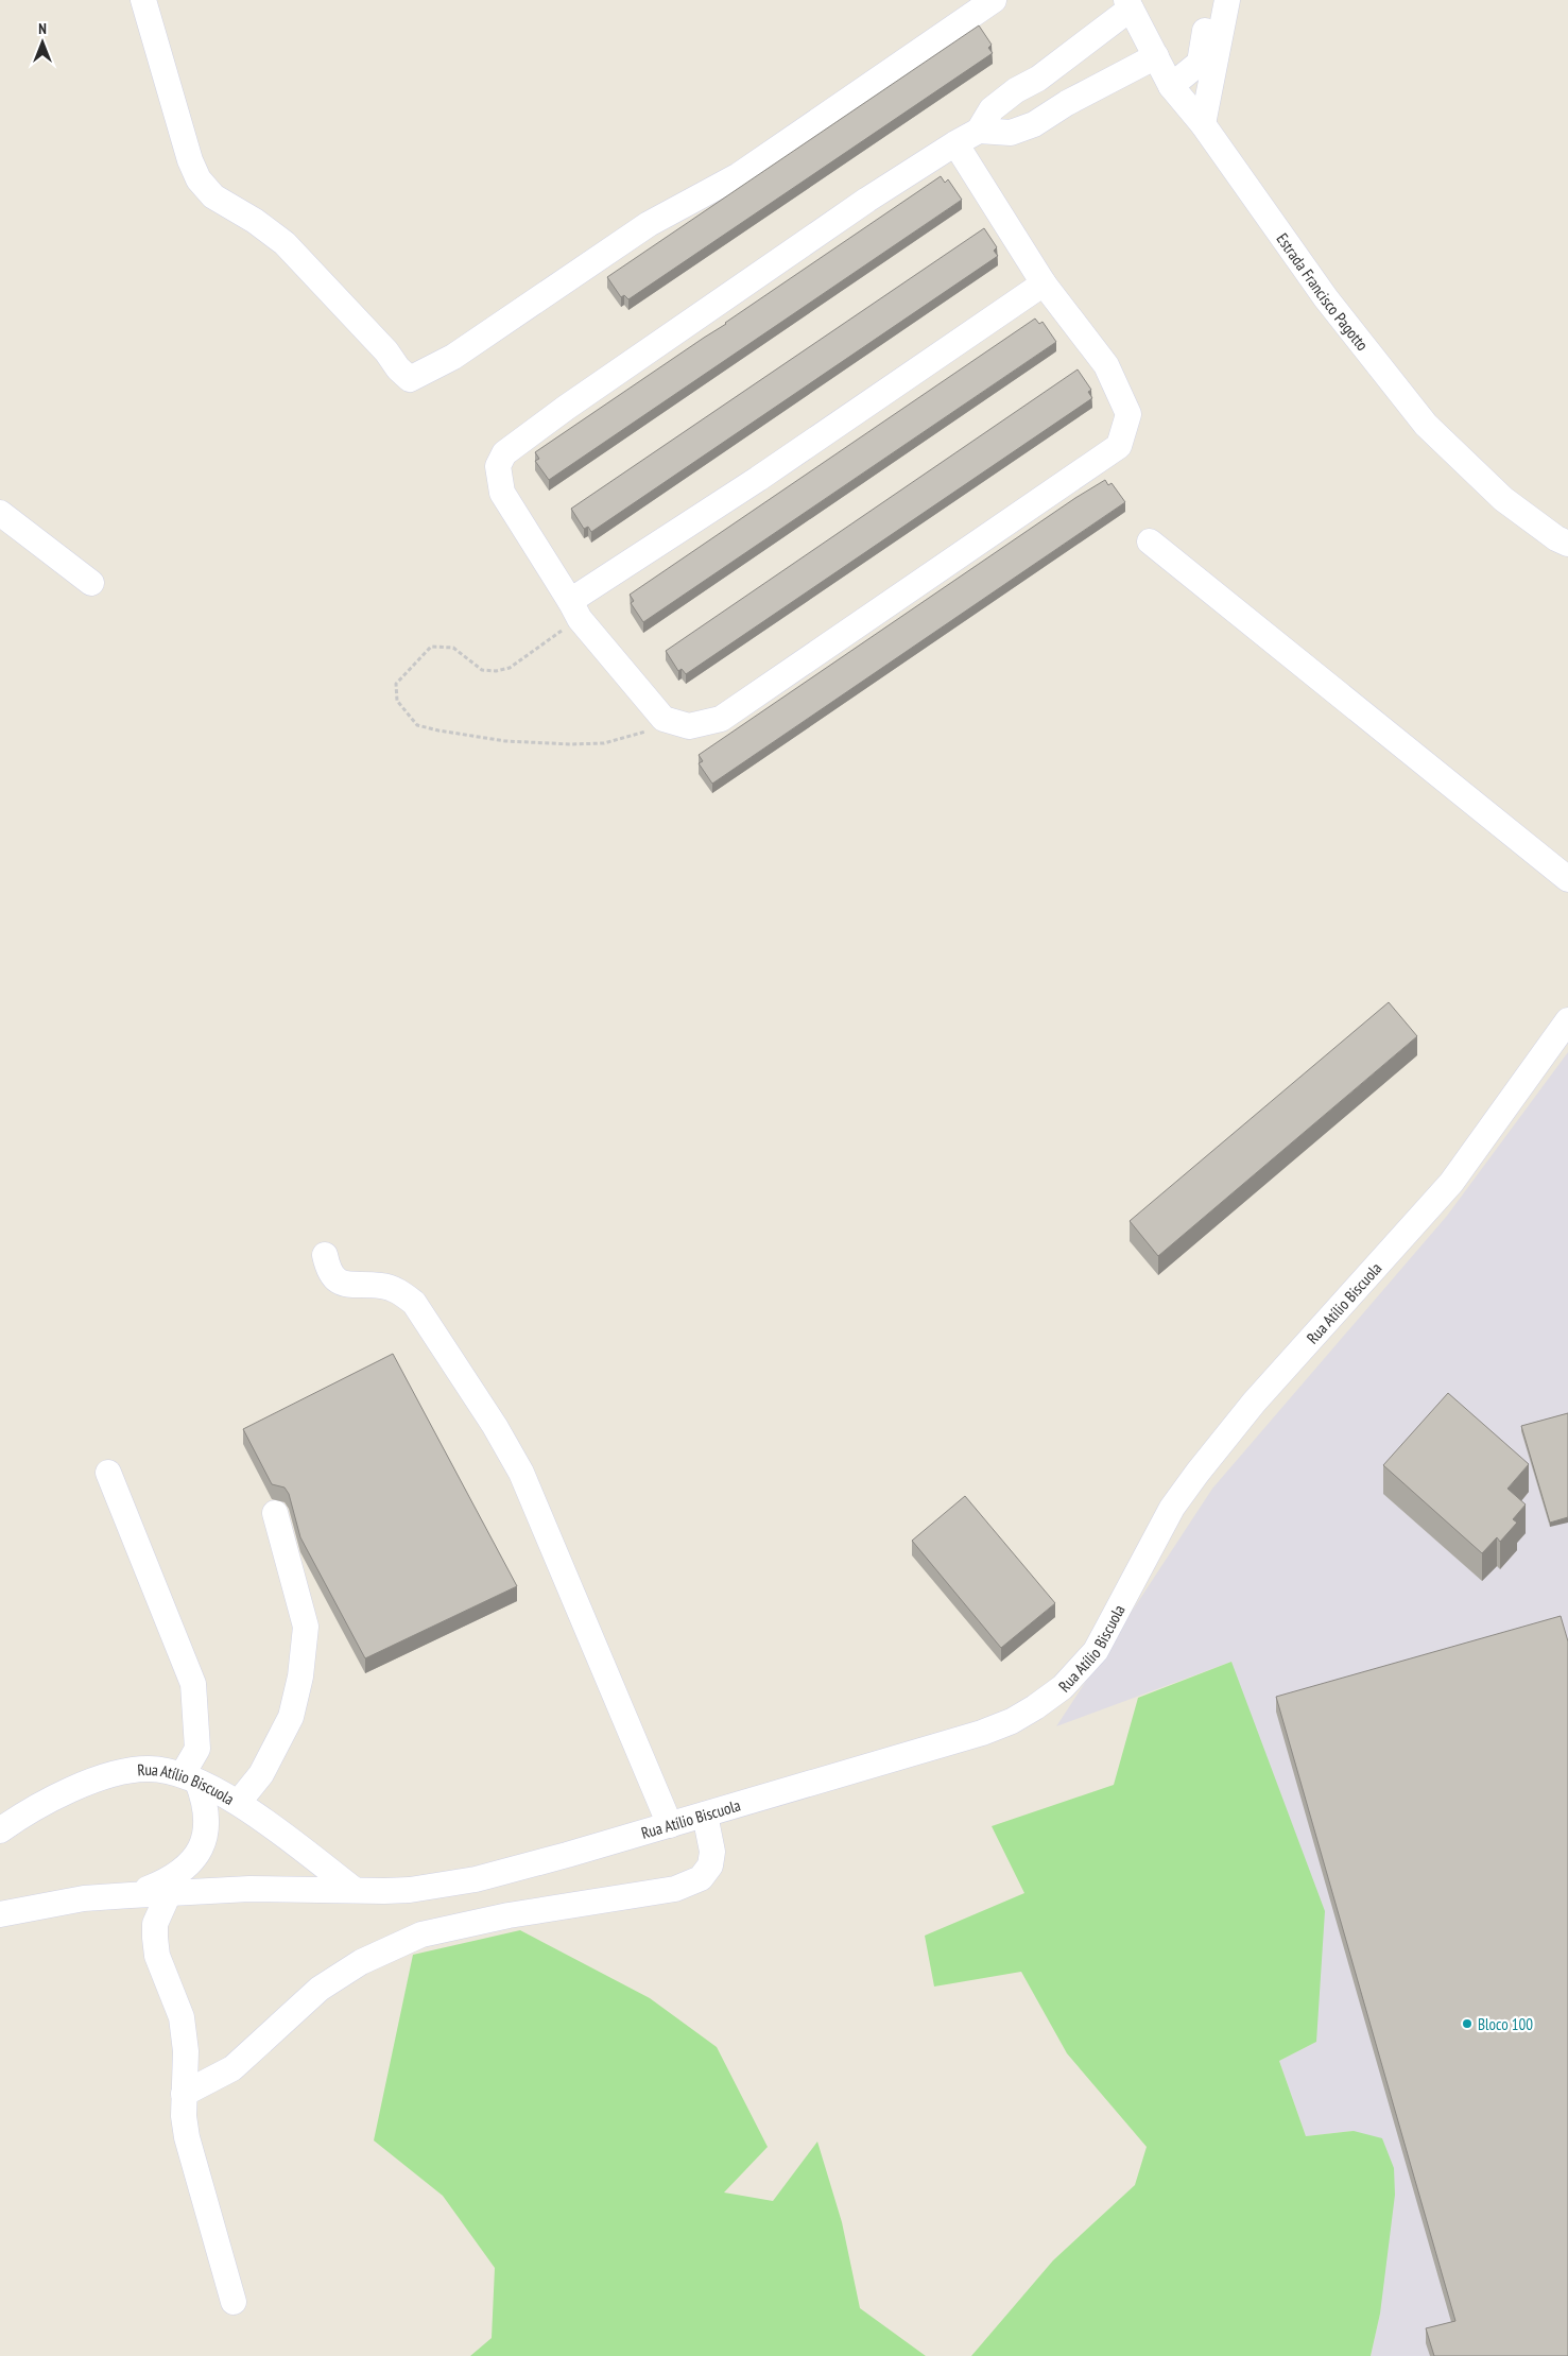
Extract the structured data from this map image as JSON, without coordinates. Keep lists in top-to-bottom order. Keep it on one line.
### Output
{"streets":{"street":["Estrada Francisco Pagotto","Rua Atílio Biscuola"]},"places":["Bloco 100"],"north":"top"}
